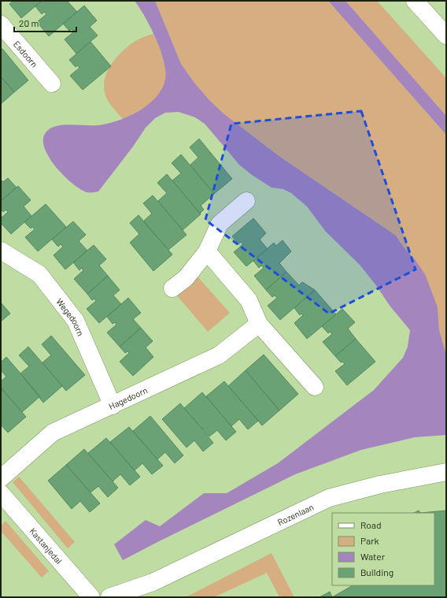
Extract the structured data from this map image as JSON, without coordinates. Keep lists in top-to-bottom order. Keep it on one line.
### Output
{"streets":{"main road":["Esdoorn","Wegedoorn","Hagedoorn","Rozenlaan","Kastanjedal"]},"crossings":[["Wegedoorn","Hagedoorn"]],"legend":["Road","Park","Water","Building"],"scale_bar":"20 m"}
